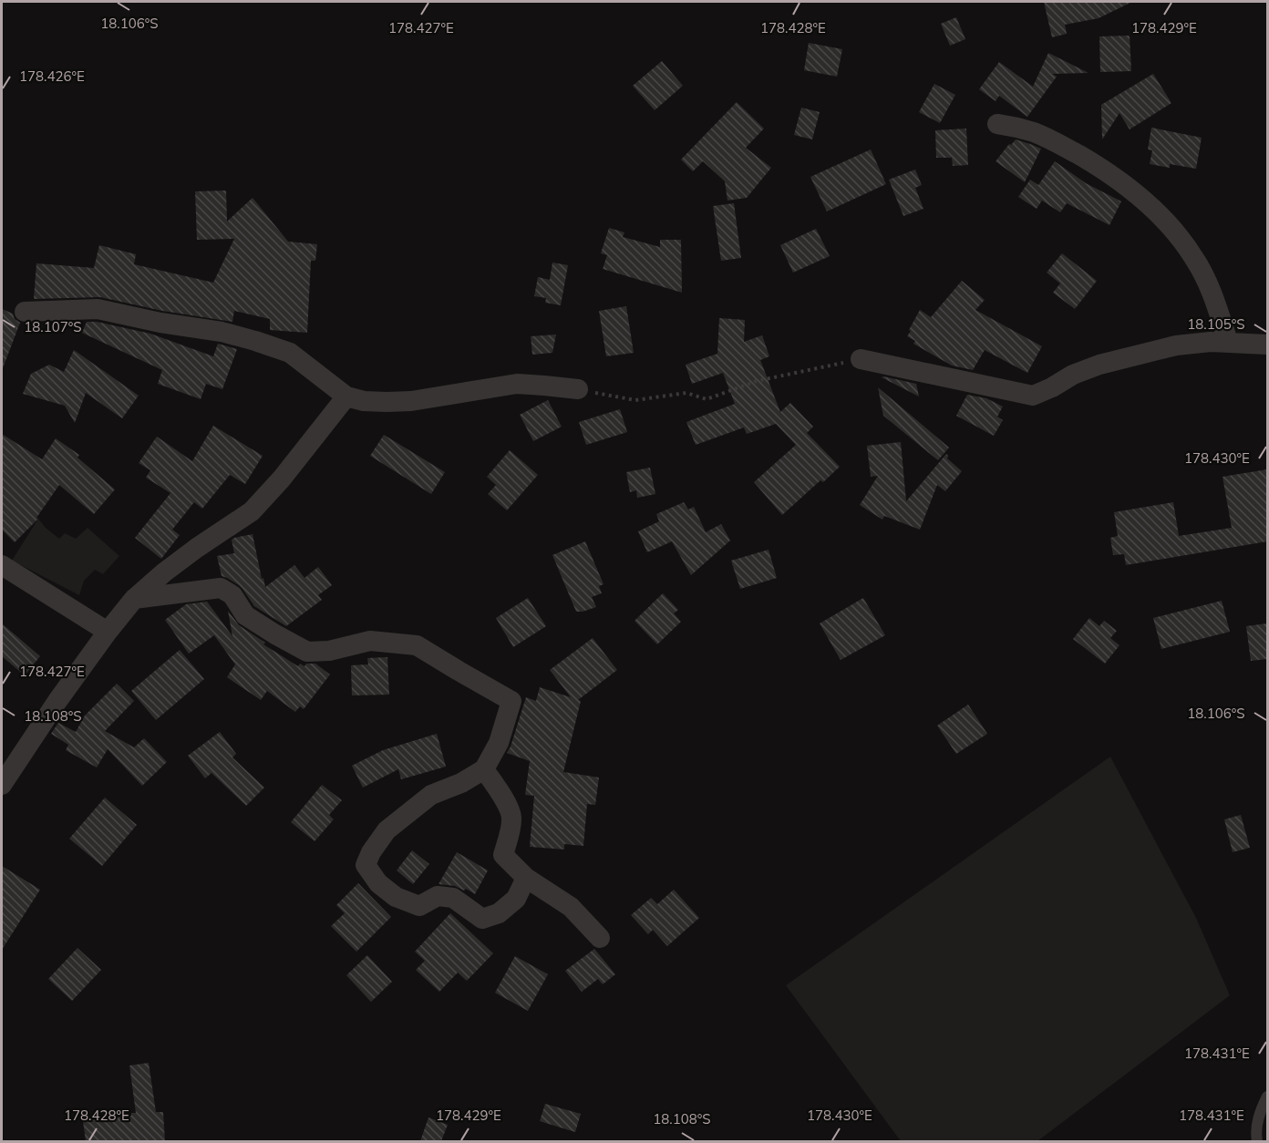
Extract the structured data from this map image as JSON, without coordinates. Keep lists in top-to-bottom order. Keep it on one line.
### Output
{"coordinates":["18.106°S","178.427°E","178.428°E","178.429°E","178.426°E","18.105°S","18.107°S","178.430°E","18.108°S","178.431°E"]}
